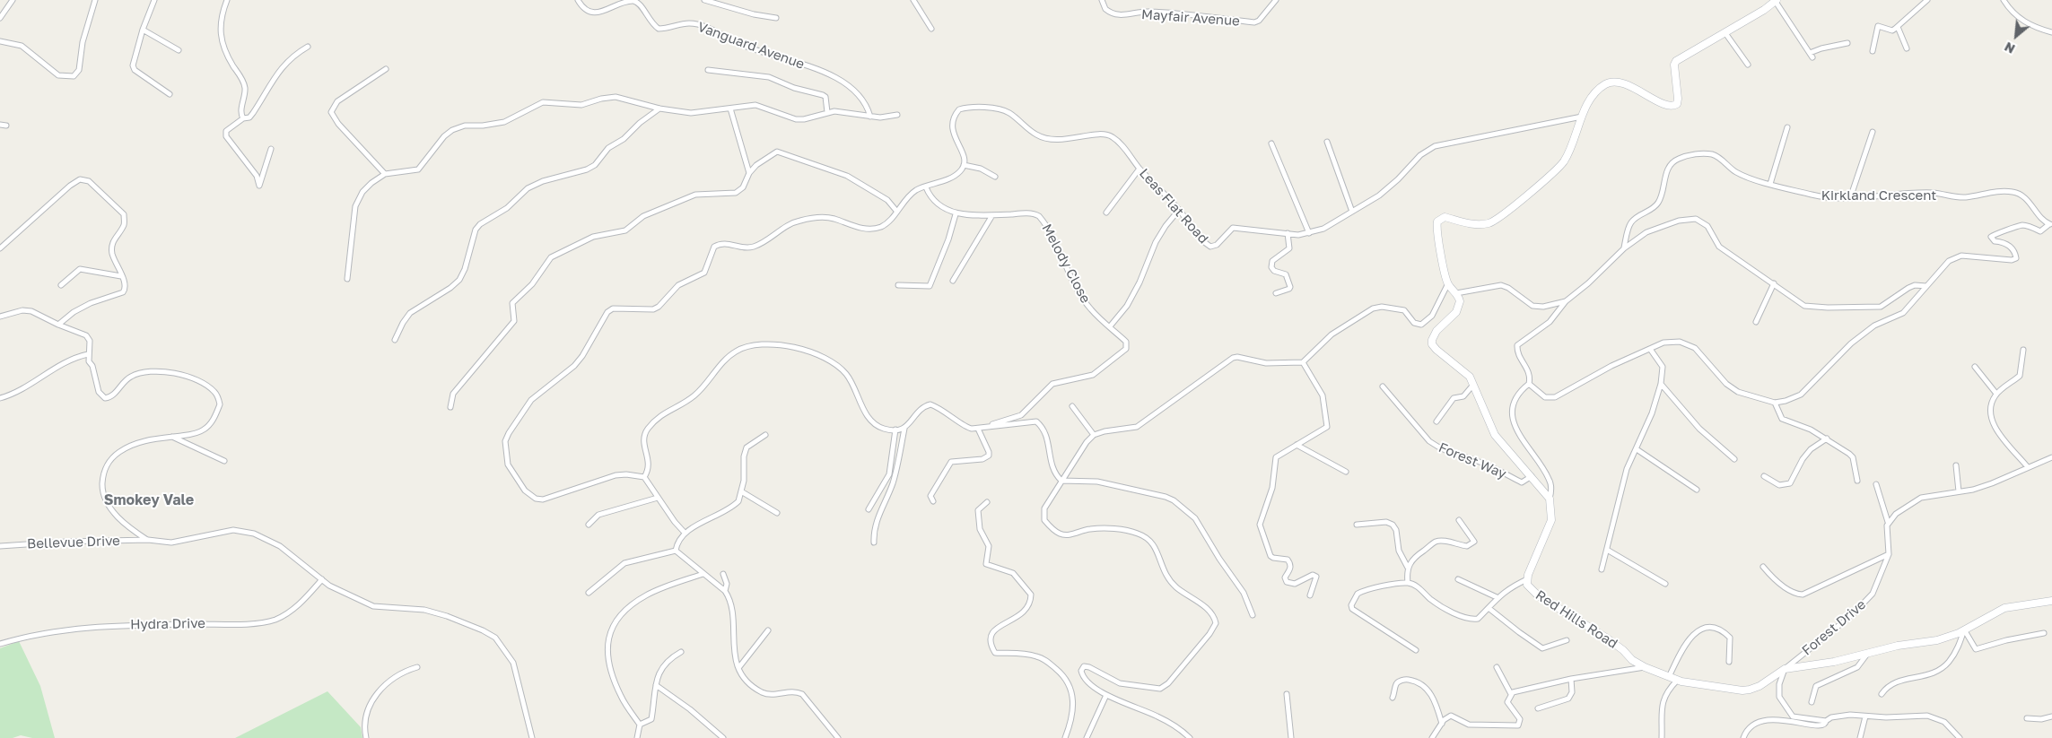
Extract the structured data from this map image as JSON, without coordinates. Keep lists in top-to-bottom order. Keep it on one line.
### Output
{"streets":{"main road":["Red Hills Road"],"street":["Mayfair Avenue","Vanguard Avenue","Kirkland Crescent","Leas Flat Road","Melody Close","Forest Way","Bellevue Drive","Hydra Drive","Forest Drive"]},"crossings":[["Bellevue Drive","Hydra Drive"],["Red Hills Road","Forest Drive"]],"districts":["Smokey Vale"],"north":"bottom left"}
